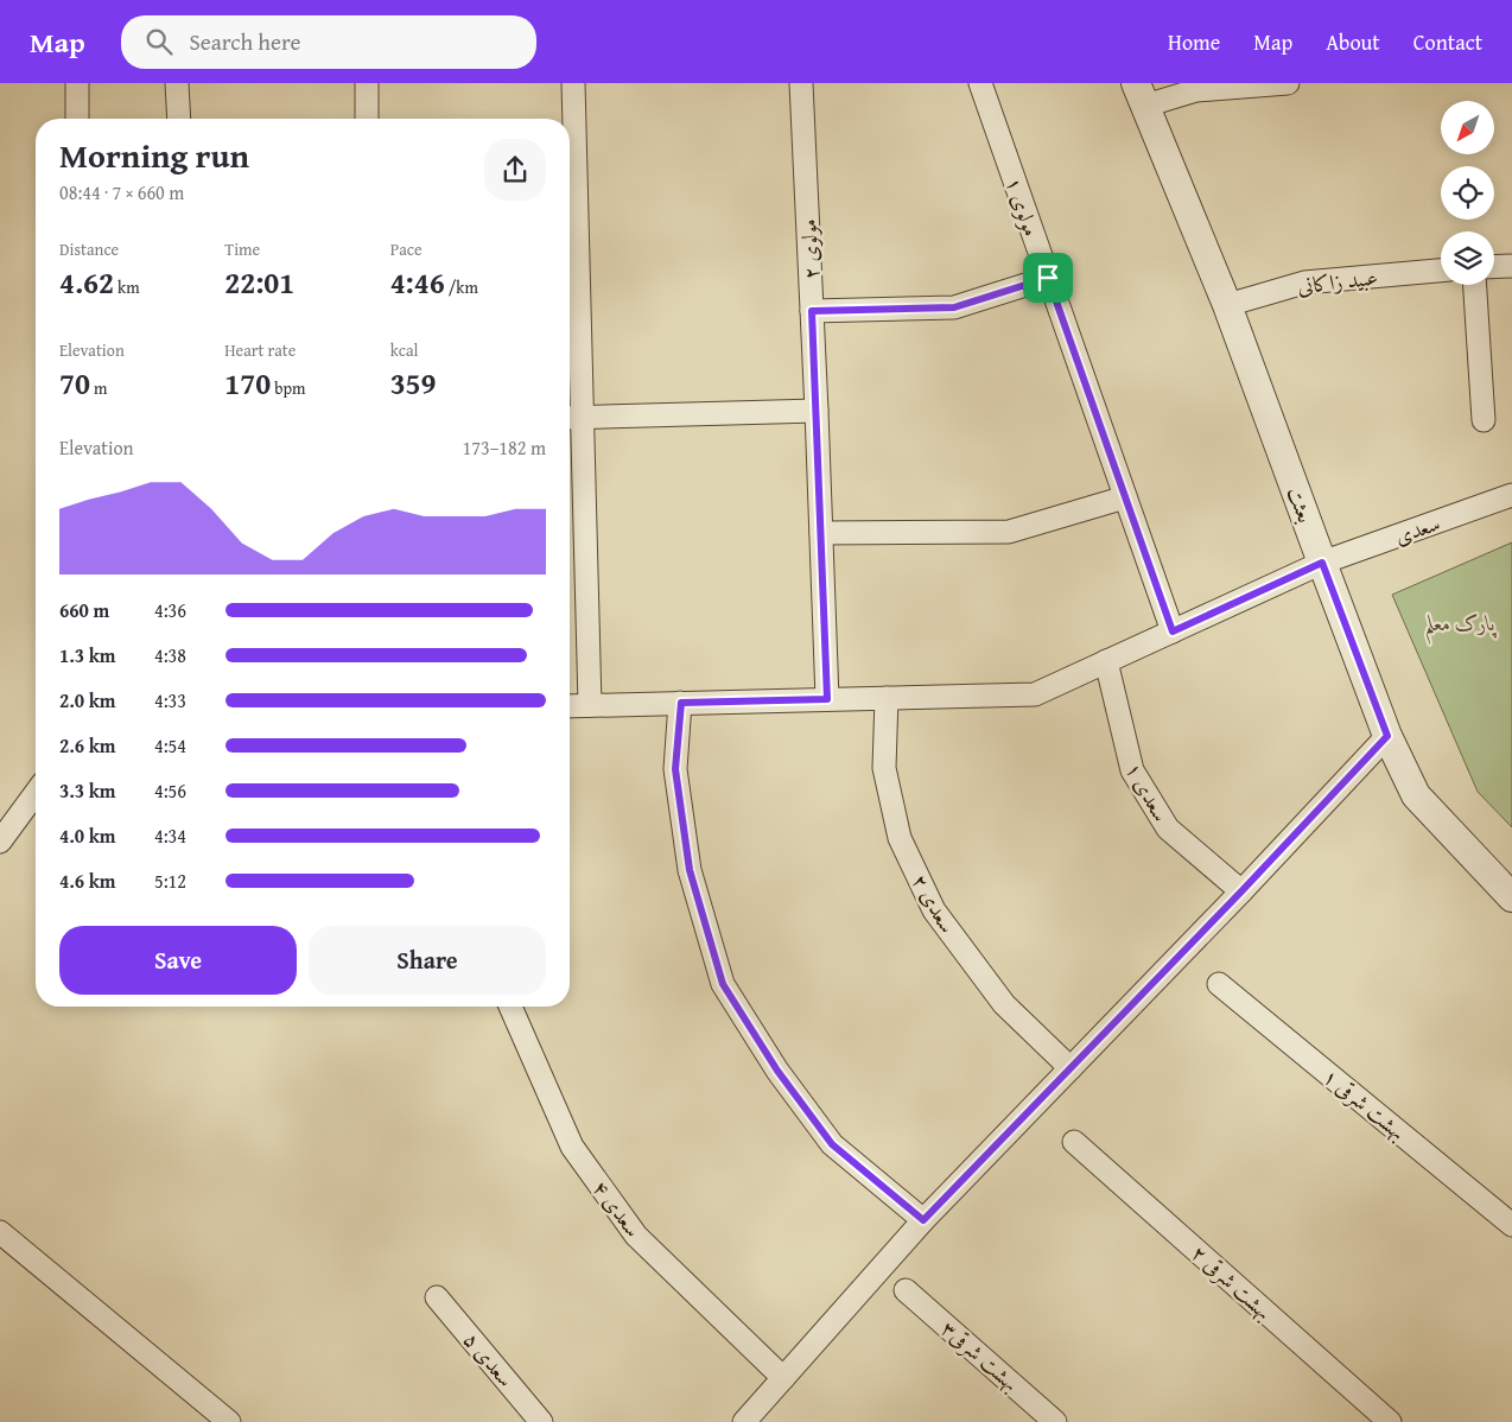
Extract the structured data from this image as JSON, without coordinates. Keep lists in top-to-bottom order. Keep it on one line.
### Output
{"streets":{"street":["مولوی ۱","مولوی ۲","عبید زاکانی","بعثت","سعدی","سعدی ۱","سعدی ۲","بهشت شرقی ۱","سعدی ۴","بهشت شرقی ۲","بهشت شرقی۳","سعدی ۵"]},"crossings":[["مولوی ۱","سعدی"],["مولوی ۲","سعدی"],["عبید زاکانی","بعثت"],["بعثت","سعدی"],["سعدی","سعدی ۱"],["سعدی","سعدی ۲"]],"parks":["پارک معلم"],"north":"bottom left","page":{"header":"Map","search":"Search here","nav":["Home","Map","About","Contact"],"heading":["Morning run","08:44 · 7 × 660 m"],"stats":[["Distance","4.62 km"],["Time","22:01"],["Pace","4:46 /km"],["Elevation","70 m"],["Heart rate","170 bpm"],["kcal","359"]],"chart":["Elevation","173–182 m"],"list":[{"name":"660 m","note":"4:36"},{"name":"1.3 km","note":"4:38"},{"name":"2.0 km","note":"4:33"},{"name":"2.6 km","note":"4:54"},{"name":"3.3 km","note":"4:56"},{"name":"4.0 km","note":"4:34"},{"name":"4.6 km","note":"5:12"}],"buttons":["Save","Share"]}}
